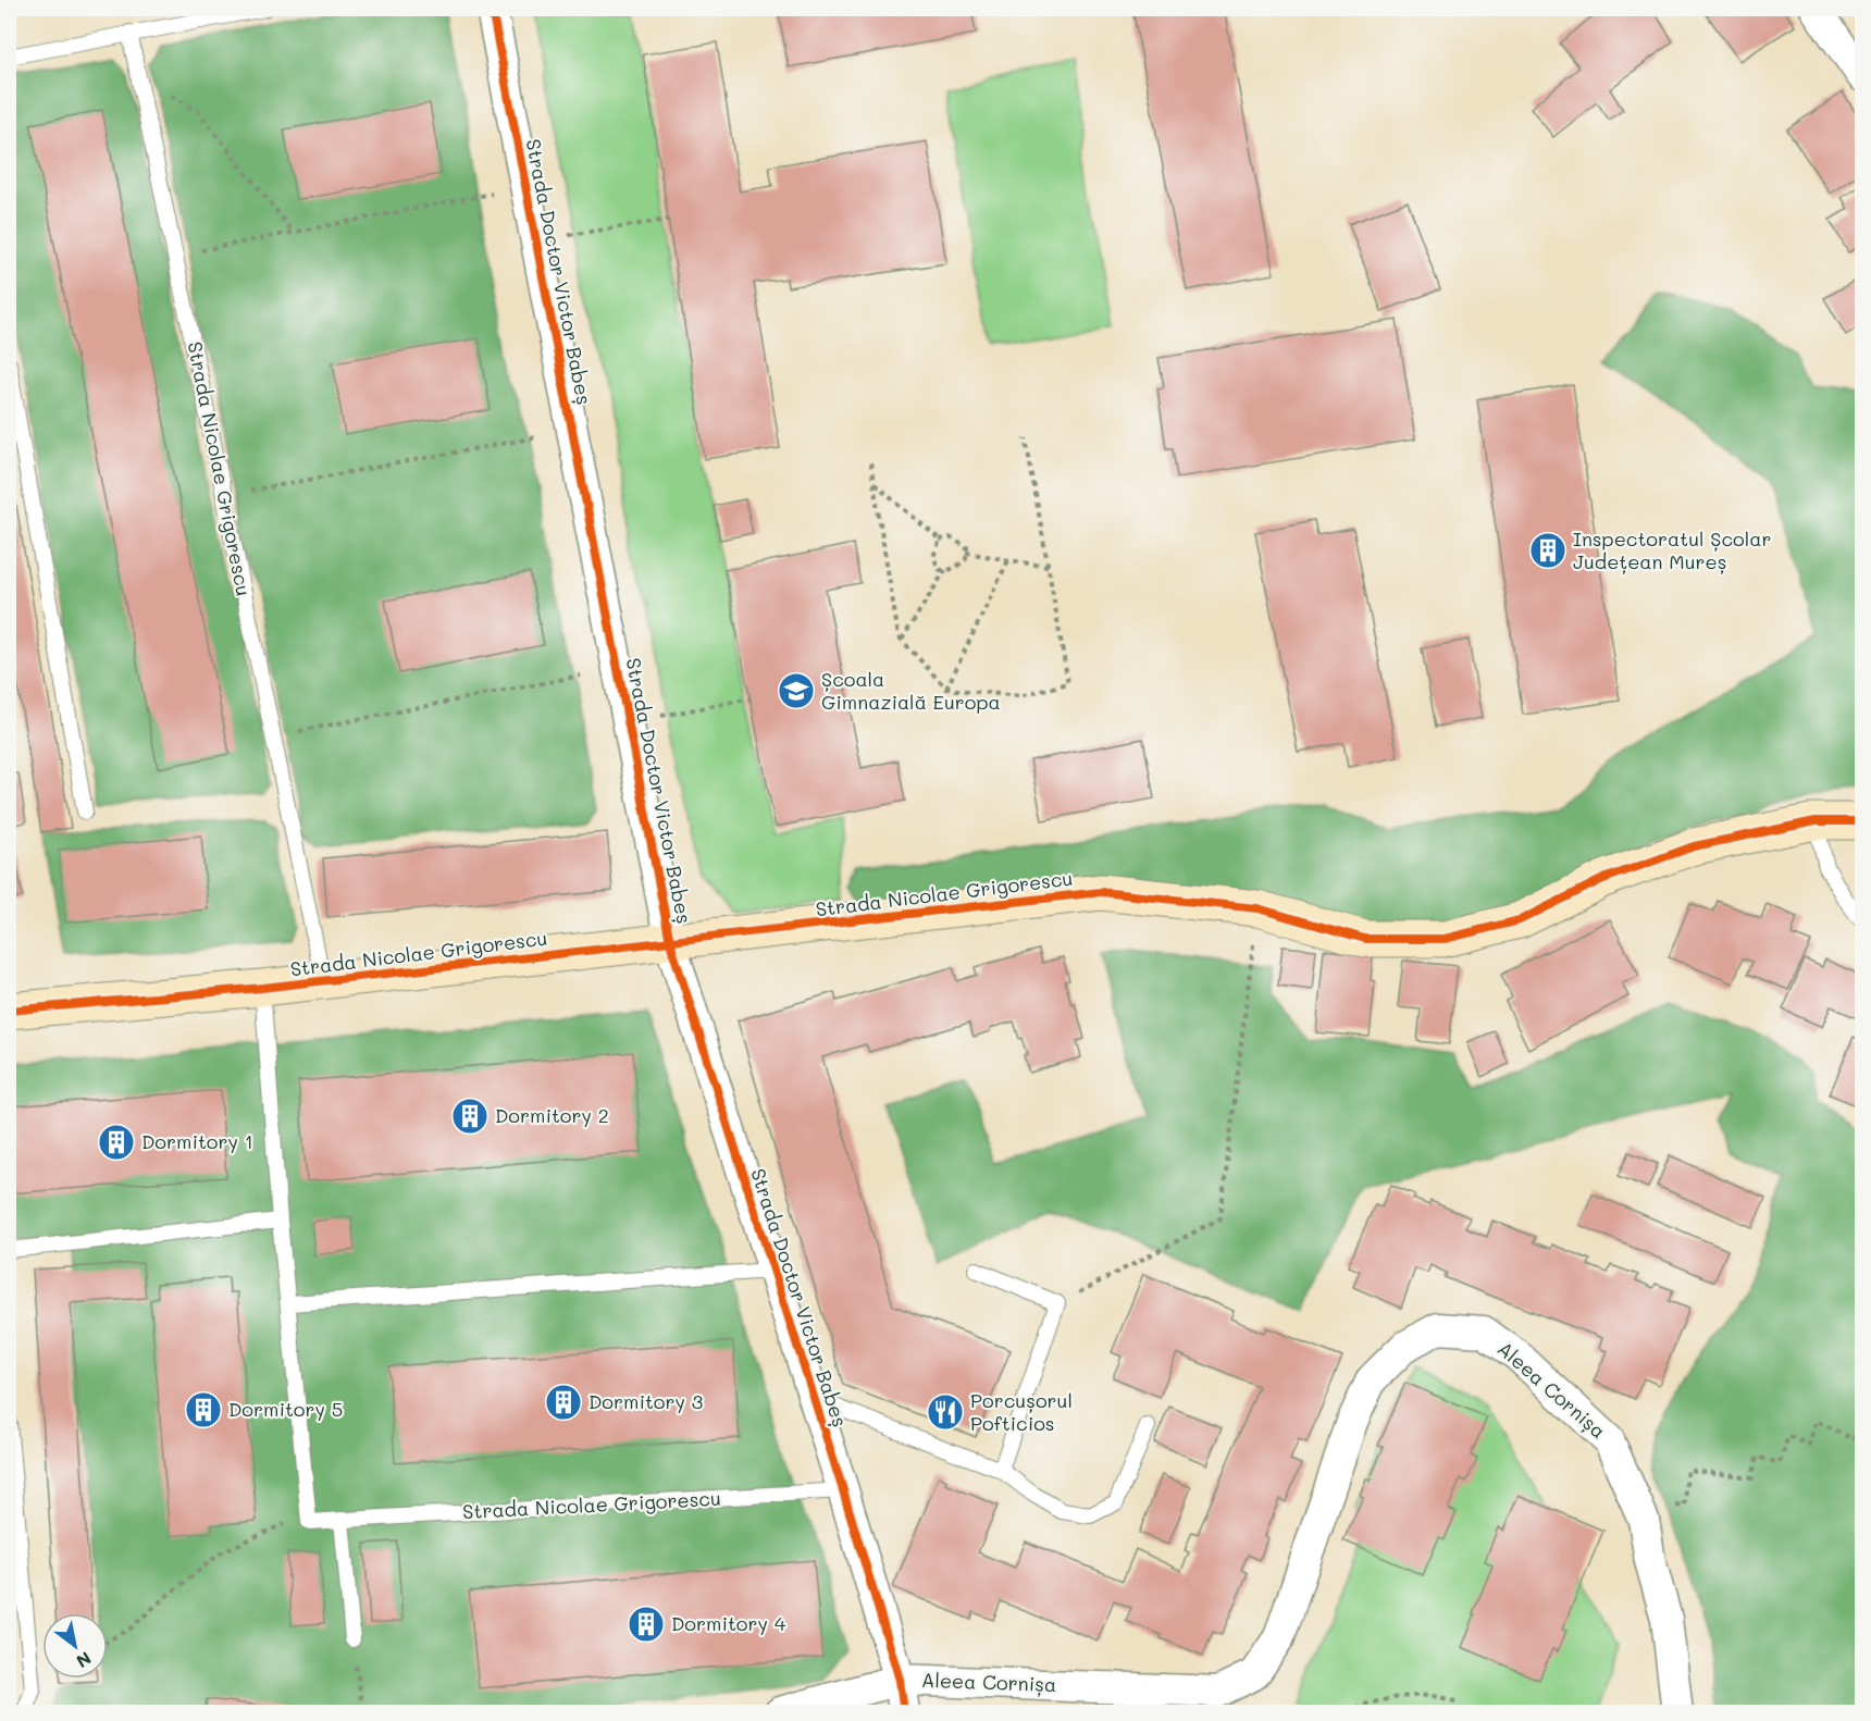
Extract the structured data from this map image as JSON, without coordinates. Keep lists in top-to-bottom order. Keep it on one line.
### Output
{"streets":{"street":["Strada Doctor Victor Babeș","Strada Nicolae Grigorescu","Aleea Cornișa"]},"crossings":[["Strada Doctor Victor Babeș","Strada Nicolae Grigorescu"],["Strada Doctor Victor Babeș","Aleea Cornișa"]],"places":{"building":["Inspectoratul Școlar Județean Mureș","Dormitory 2","Dormitory 1","Dormitory 3","Dormitory 5","Dormitory 4"],"school or university":["Școala Gimnazială Europa"],"restaurant":["Porcușorul Pofticios"]},"north":"bottom right"}
